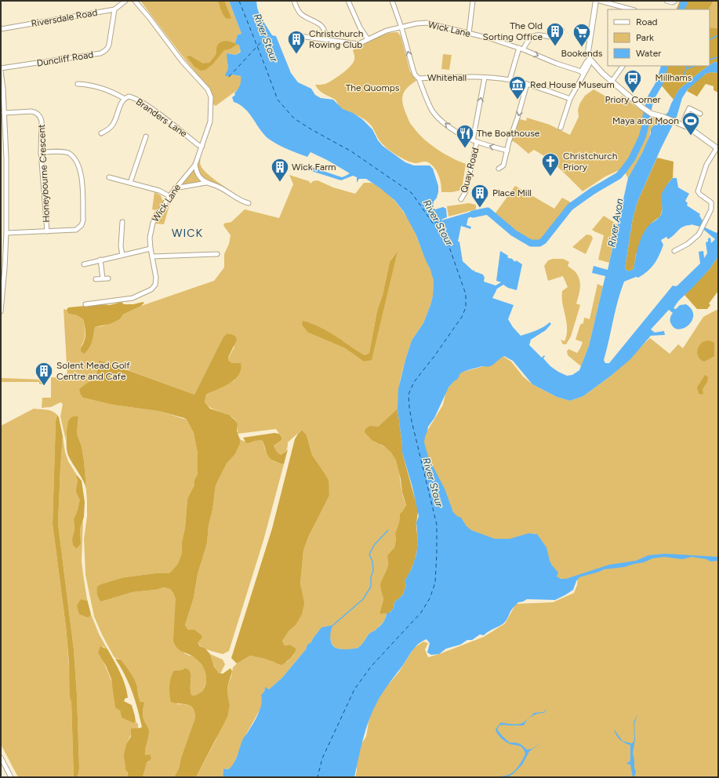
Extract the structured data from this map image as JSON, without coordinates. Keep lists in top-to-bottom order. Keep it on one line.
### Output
{"streets":{"street":["Riversdale Road","Wick Lane","Duncliff Road","Whitehall","Branders Lane","Quay Road","Honeybourne Crescent"]},"crossings":[["Riversdale Road","Duncliff Road"],["Wick Lane","Whitehall"],["Wick Lane","Branders Lane"]],"one_way":["Quay Road"],"districts":["WICK"],"water":["River Stour","River Avon"],"parks":["Millhams","The Quomps"],"places":{"building":["The Old Sorting Office","Christchurch Rowing Club","Wick Farm","Place Mill","Solent Mead Golf Centre and Cafe"],"supermarket":["Bookends"],"bus stop":["Priory Corner"],"museum":["Red House Museum"],"sports":["Maya and Moon"],"restaurant":["The Boathouse"],"church":["Christchurch Priory"]},"legend":["Road","Park","Water"]}
